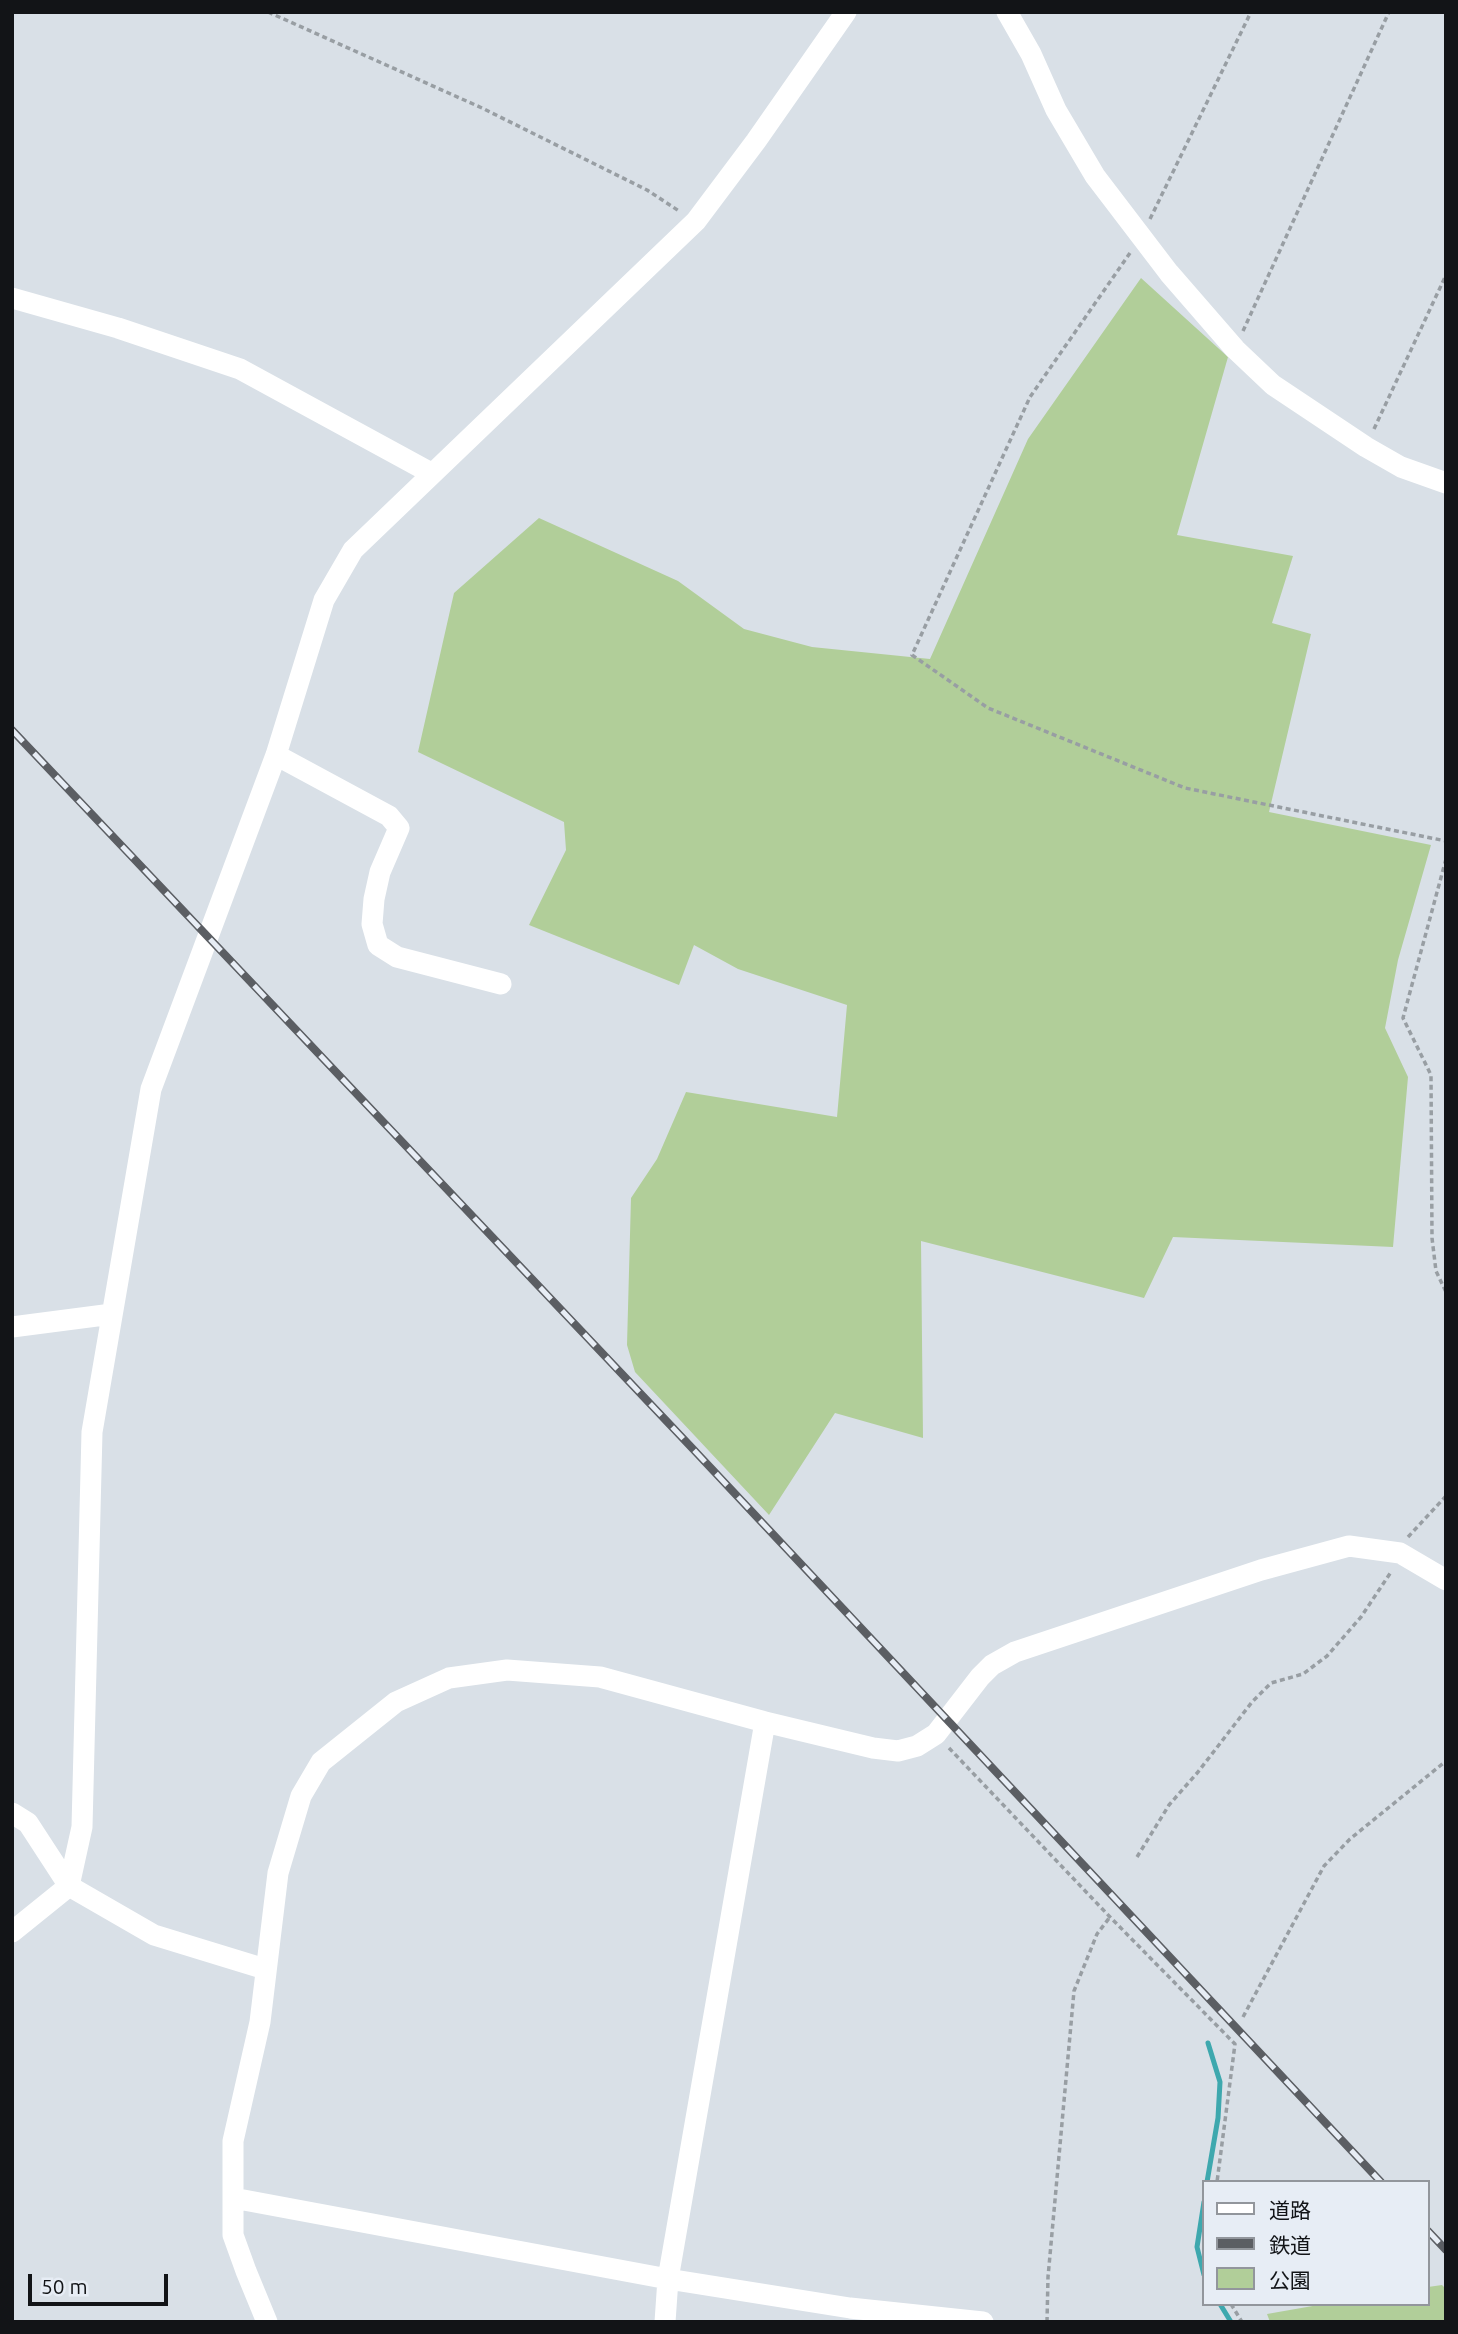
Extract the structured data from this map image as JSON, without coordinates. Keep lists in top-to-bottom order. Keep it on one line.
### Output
{"legend":["道路","鉄道","公園"],"scale_bar":"50 m"}
